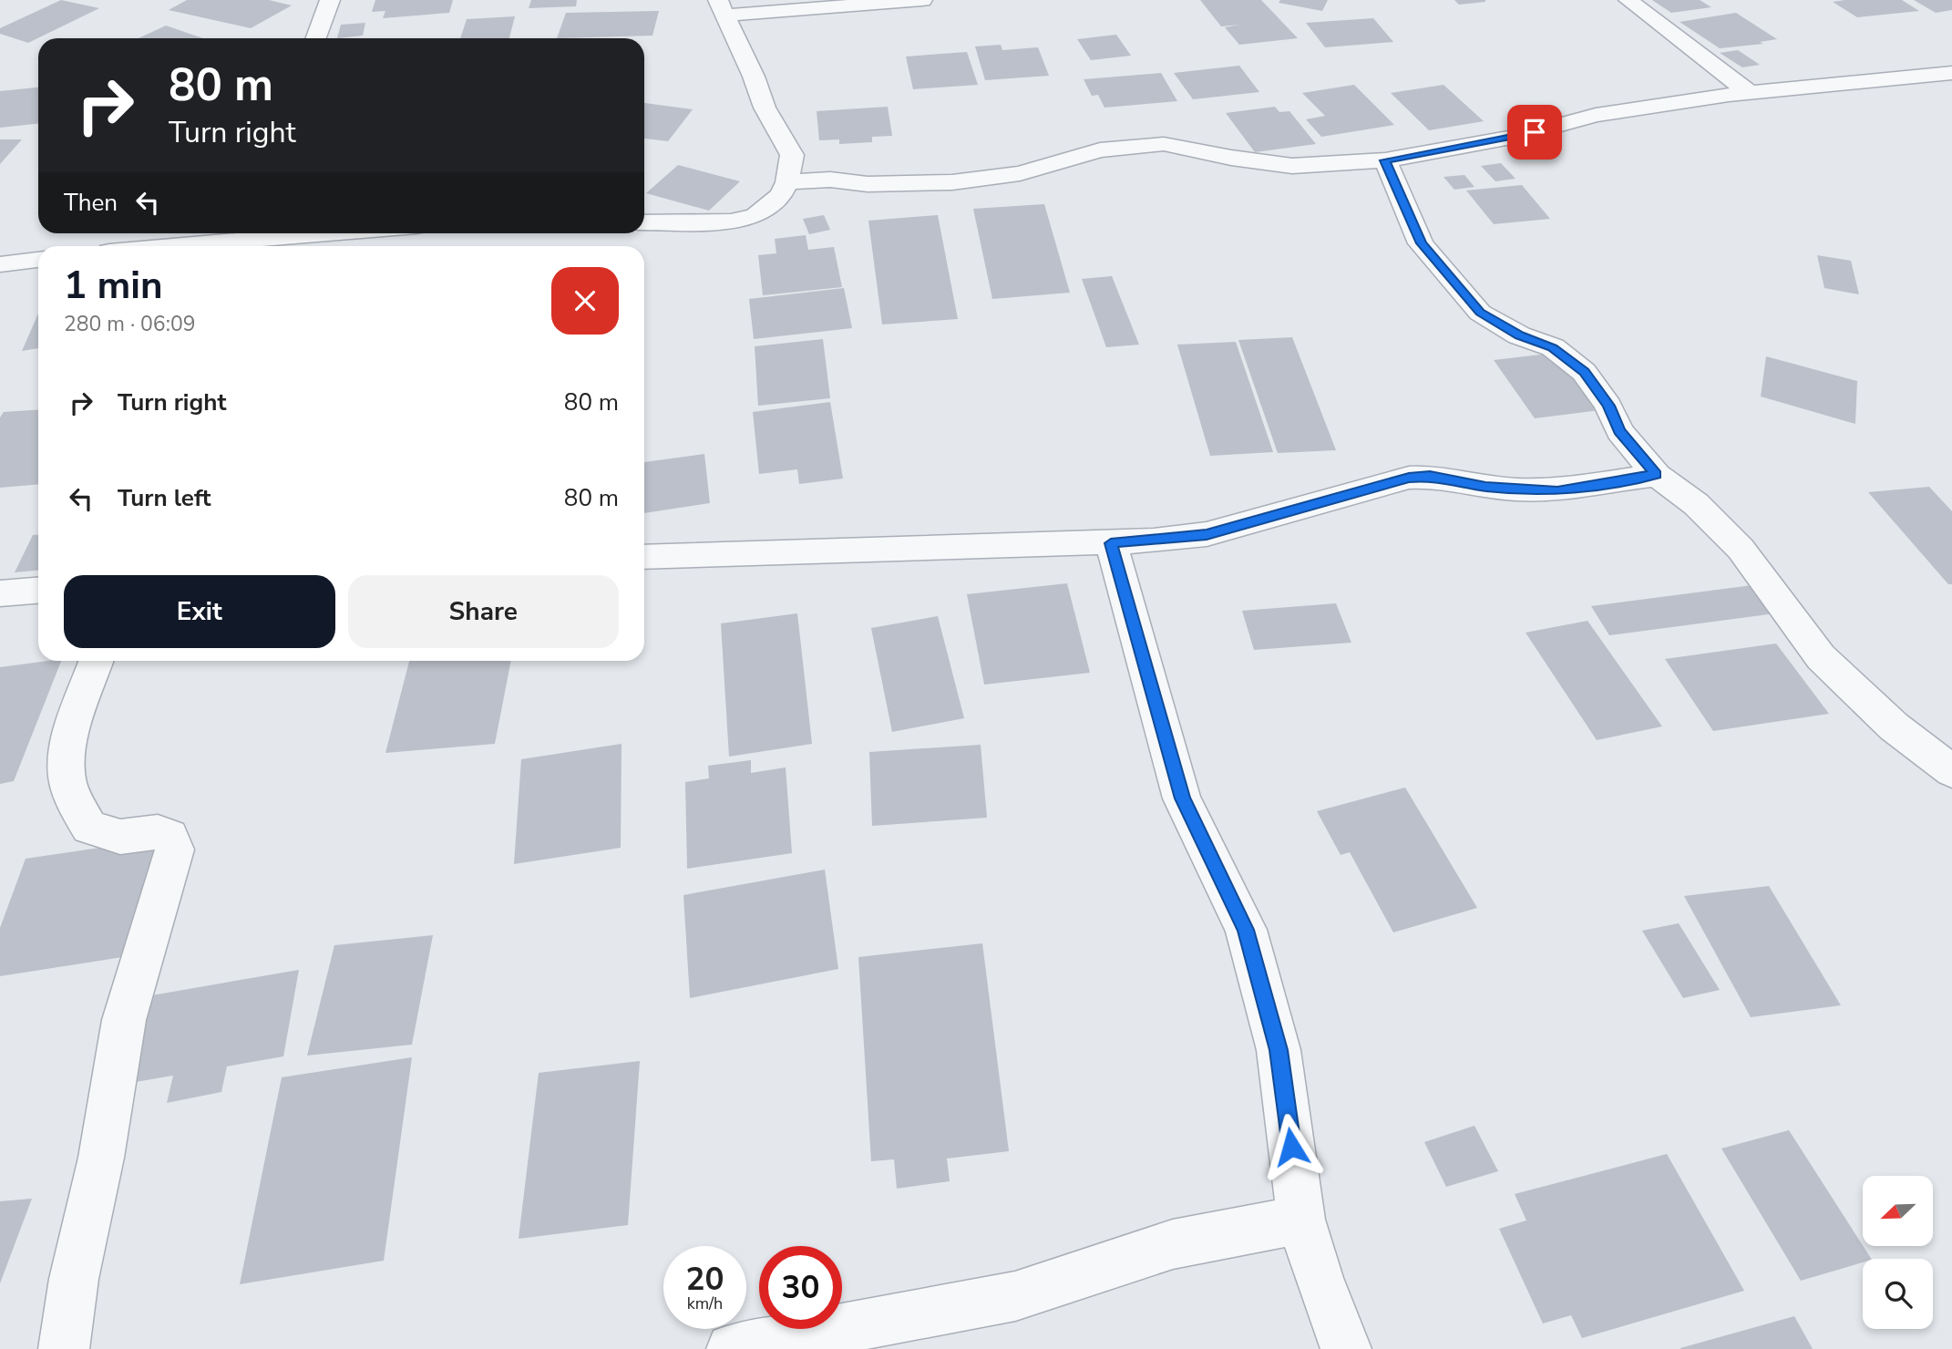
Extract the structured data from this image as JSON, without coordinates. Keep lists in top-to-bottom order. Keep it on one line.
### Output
{"north":"bottom left","page":{"turn":["80 m","Turn right"],"then":"Then","heading":["1 min","280 m · 06:09"],"list":[{"name":"Turn right","value":"80 m"},{"name":"Turn left","value":"80 m"}],"buttons":["Exit","Share"],"speed":"20 km/h","limit":"30"}}
